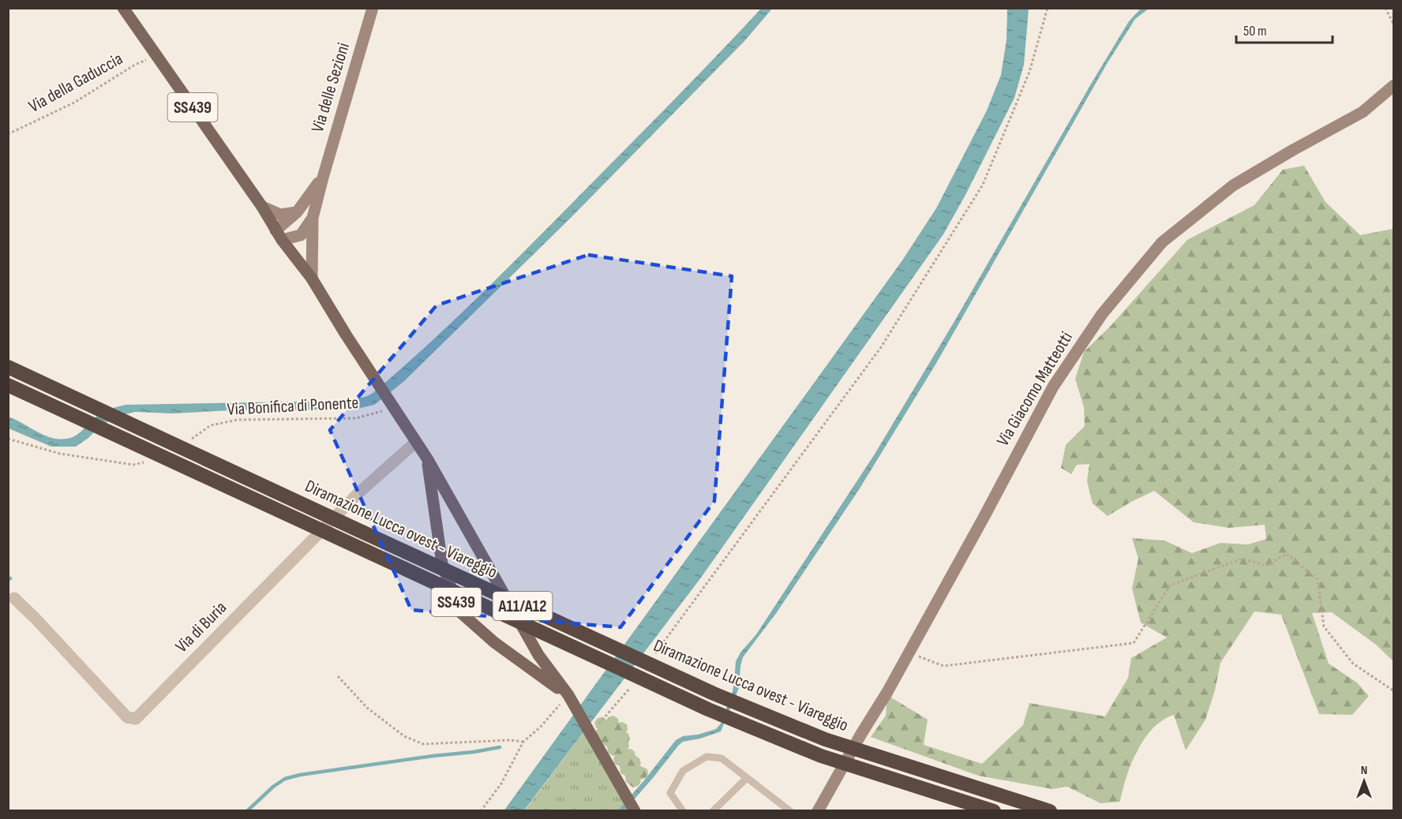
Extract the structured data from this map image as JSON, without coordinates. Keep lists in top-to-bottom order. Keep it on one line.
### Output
{"streets":{"highway":["Diramazione Lucca ovest - Viareggio","A11/A12"],"main road":["Via delle Sezioni","SS439","Via Giacomo Matteotti"],"street":["Via di Buria"],"path":["Via della Gaduccia","Via Bonifica di Ponente"]},"crossings":[["Via della Gaduccia","SS439"],["Via delle Sezioni","SS439"],["SS439","Via Bonifica di Ponente"],["SS439","Via di Buria"]],"scale_bar":"50 m","north":"top"}
